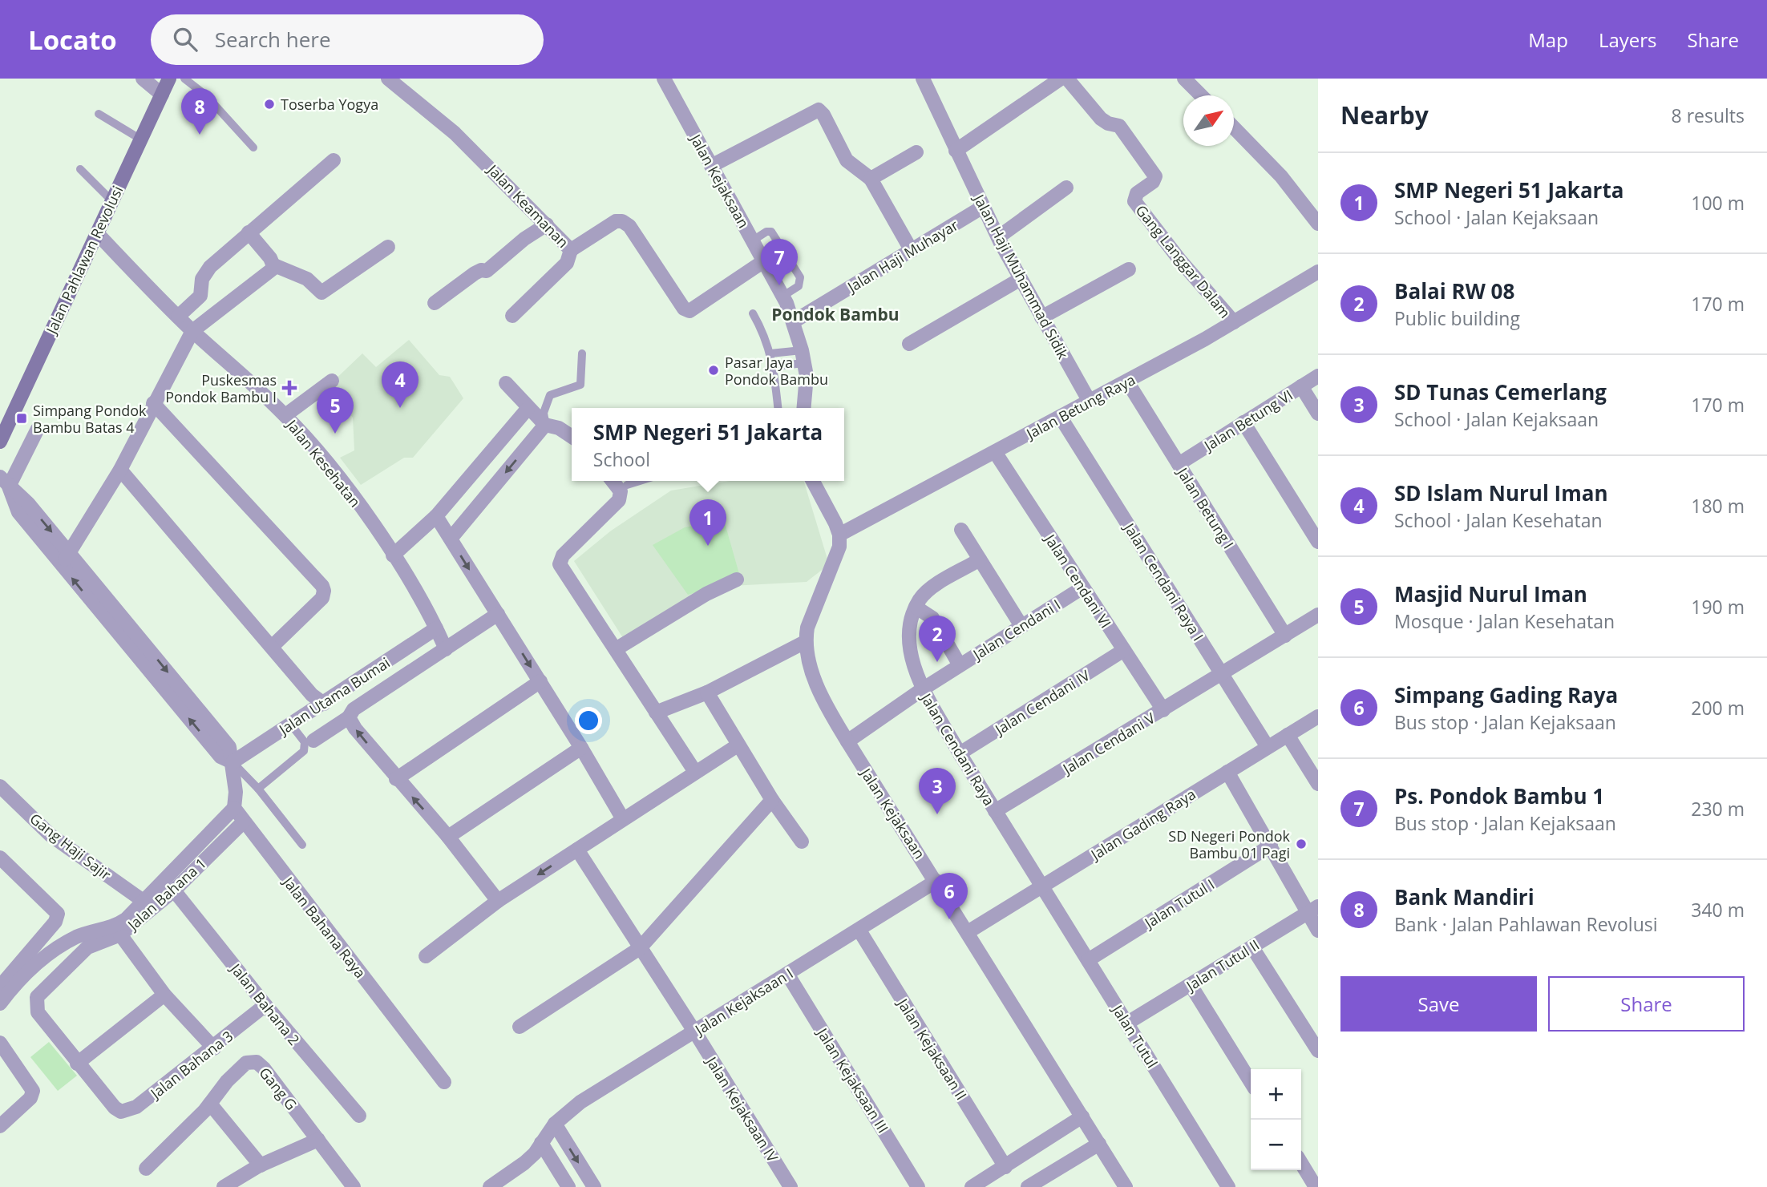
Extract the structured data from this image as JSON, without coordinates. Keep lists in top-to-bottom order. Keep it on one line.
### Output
{"streets":{"main road":["Jalan Pahlawan Revolusi"],"street":["Jalan Kejaksaan","Jalan Keamanan","Jalan Haji Muhayar","Gang Langgar Dalam","Jalan Haji Muhammad Sidik","Jalan Betung Raya","Jalan Betung VI","Jalan Kesehatan","Jalan Betung I","Jalan Cendani VI","Jalan Cendani Raya I","Jalan Cendani I","Jalan Utama Bumai","Jalan Cendani IV","Jalan Cendani V","Jalan Cendani Raya","Jalan Gading Raya","Gang Haji Sajir","Jalan Bahana 1","Jalan Tutul I","Jalan Bahana Raya","Jalan Tutul II","Jalan Kejaksaan I","Jalan Bahana 2","Jalan Tutul","Jalan Kejaksaan II","Jalan Bahana 3","Jalan Kejaksaan III","Gang G","Jalan Kejaksaan IV"]},"crossings":[["Jalan Kejaksaan","Jalan Keamanan"],["Jalan Kejaksaan","Jalan Haji Muhayar"],["Jalan Kejaksaan","Jalan Cendani Raya"],["Jalan Kejaksaan","Jalan Gading Raya"],["Jalan Kejaksaan","Jalan Kejaksaan I"],["Jalan Haji Muhayar","Jalan Haji Muhammad Sidik"],["Jalan Pahlawan Revolusi","Jalan Kesehatan"],["Gang Langgar Dalam","Jalan Betung Raya"],["Jalan Haji Muhammad Sidik","Jalan Betung Raya"],["Jalan Betung Raya","Jalan Betung I"],["Jalan Betung Raya","Jalan Cendani VI"],["Jalan Betung Raya","Jalan Cendani Raya I"],["Jalan Betung VI","Jalan Betung I"],["Jalan Kesehatan","Jalan Utama Bumai"],["Jalan Betung I","Jalan Cendani V"],["Jalan Cendani VI","Jalan Cendani I"],["Jalan Cendani VI","Jalan Cendani IV"],["Jalan Cendani VI","Jalan Cendani V"],["Jalan Cendani Raya I","Jalan Cendani V"],["Jalan Cendani Raya I","Jalan Gading Raya"],["Jalan Cendani I","Jalan Cendani Raya"],["Jalan Cendani IV","Jalan Cendani Raya"],["Jalan Cendani V","Jalan Cendani Raya"],["Jalan Cendani Raya","Jalan Gading Raya"],["Jalan Cendani Raya","Jalan Tutul"],["Jalan Gading Raya","Jalan Tutul"],["Jalan Bahana 1","Jalan Bahana Raya"],["Jalan Bahana 1","Jalan Bahana 2"],["Jalan Bahana 1","Jalan Bahana 3"],["Jalan Tutul I","Jalan Tutul"],["Jalan Tutul II","Jalan Tutul"],["Jalan Kejaksaan I","Jalan Kejaksaan II"],["Jalan Kejaksaan I","Jalan Kejaksaan III"],["Jalan Kejaksaan I","Jalan Kejaksaan IV"],["Jalan Bahana 2","Jalan Bahana 3"]],"districts":["Pondok Bambu"],"places":{"other":["Toserba Yogya","Pasar Jaya Pondok Bambu","SD Negeri Pondok Bambu 01 Pagi"],"health":["Puskesmas Pondok Bambu I"],"transit":["Simpang Pondok Bambu Batas 4"]},"north":"top right","page":{"header":"Locato","search":"Search here","nav":["Map","Layers","Share"],"heading":["Nearby","8 results"],"pins":["8","7","4","5","1","2","3","6"],"list":[{"mark":"1","name":"SMP Negeri 51 Jakarta","note":"School · Jalan Kejaksaan","value":"100 m"},{"mark":"2","name":"Balai RW 08","note":"Public building","value":"170 m"},{"mark":"3","name":"SD Tunas Cemerlang","note":"School · Jalan Kejaksaan","value":"170 m"},{"mark":"4","name":"SD Islam Nurul Iman","note":"School · Jalan Kesehatan","value":"180 m"},{"mark":"5","name":"Masjid Nurul Iman","note":"Mosque · Jalan Kesehatan","value":"190 m"},{"mark":"6","name":"Simpang Gading Raya","note":"Bus stop · Jalan Kejaksaan","value":"200 m"},{"mark":"7","name":"Ps. Pondok Bambu 1","note":"Bus stop · Jalan Kejaksaan","value":"230 m"},{"mark":"8","name":"Bank Mandiri","note":"Bank · Jalan Pahlawan Revolusi","value":"340 m"}],"popup":["SMP Negeri 51 Jakarta","School"],"buttons":["Save","Share"],"map_buttons":["+","−"]}}
